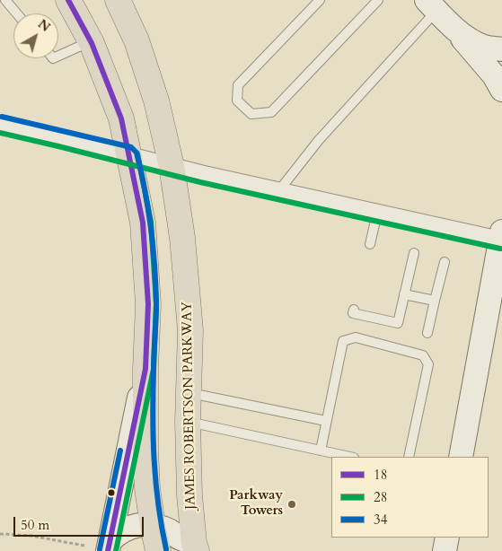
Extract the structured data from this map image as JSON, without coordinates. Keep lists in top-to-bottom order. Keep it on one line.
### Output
{"streets":{"main road":["JAMES ROBERTSON PARKWAY"]},"places":["Parkway Towers"],"lines":["transit line 18","transit line 34","transit line 28"],"legend":["18","28","34"],"scale_bar":"50 m","north":"top right"}
